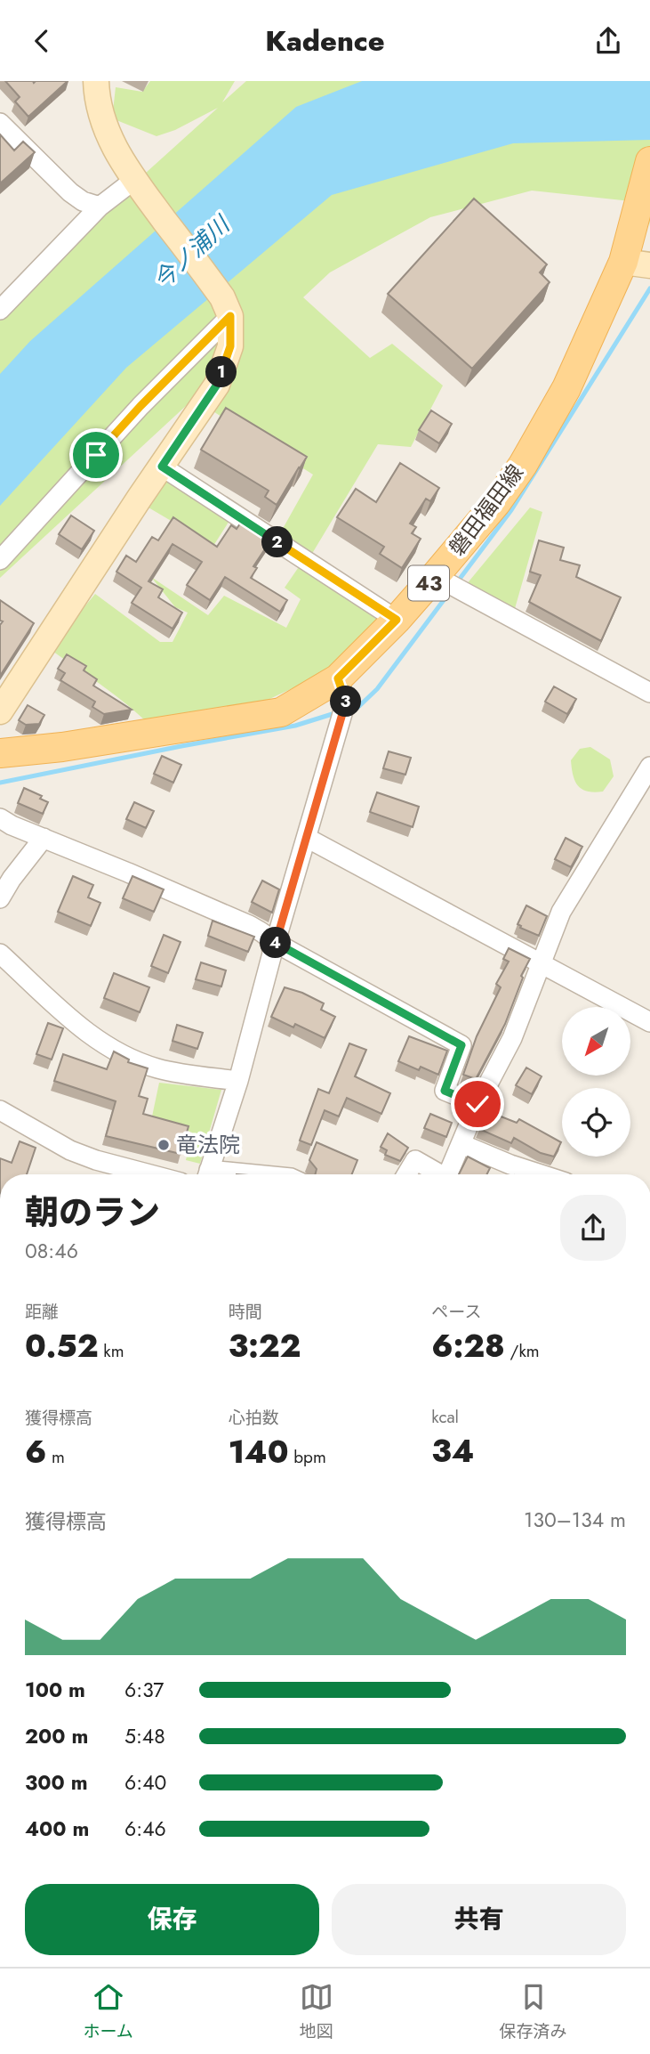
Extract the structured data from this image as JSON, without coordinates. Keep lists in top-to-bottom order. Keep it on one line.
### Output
{"streets":{"main road":["磐田福田線","43"]},"water":["今ノ浦川"],"places":["竜法院"],"north":"bottom left","page":{"header":"Kadence","pins":["1","2","3","4"],"heading":["朝のラン","08:46"],"stats":[["距離","0.52 km"],["時間","3:22"],["ペース","6:28 /km"],["獲得標高","6 m"],["心拍数","140 bpm"],["kcal","34"]],"chart":["獲得標高","130–134 m"],"list":[{"name":"100 m","note":"6:37"},{"name":"200 m","note":"5:48"},{"name":"300 m","note":"6:40"},{"name":"400 m","note":"6:46"}],"buttons":["保存","共有"],"tabs":["ホーム","地図","保存済み"]}}
